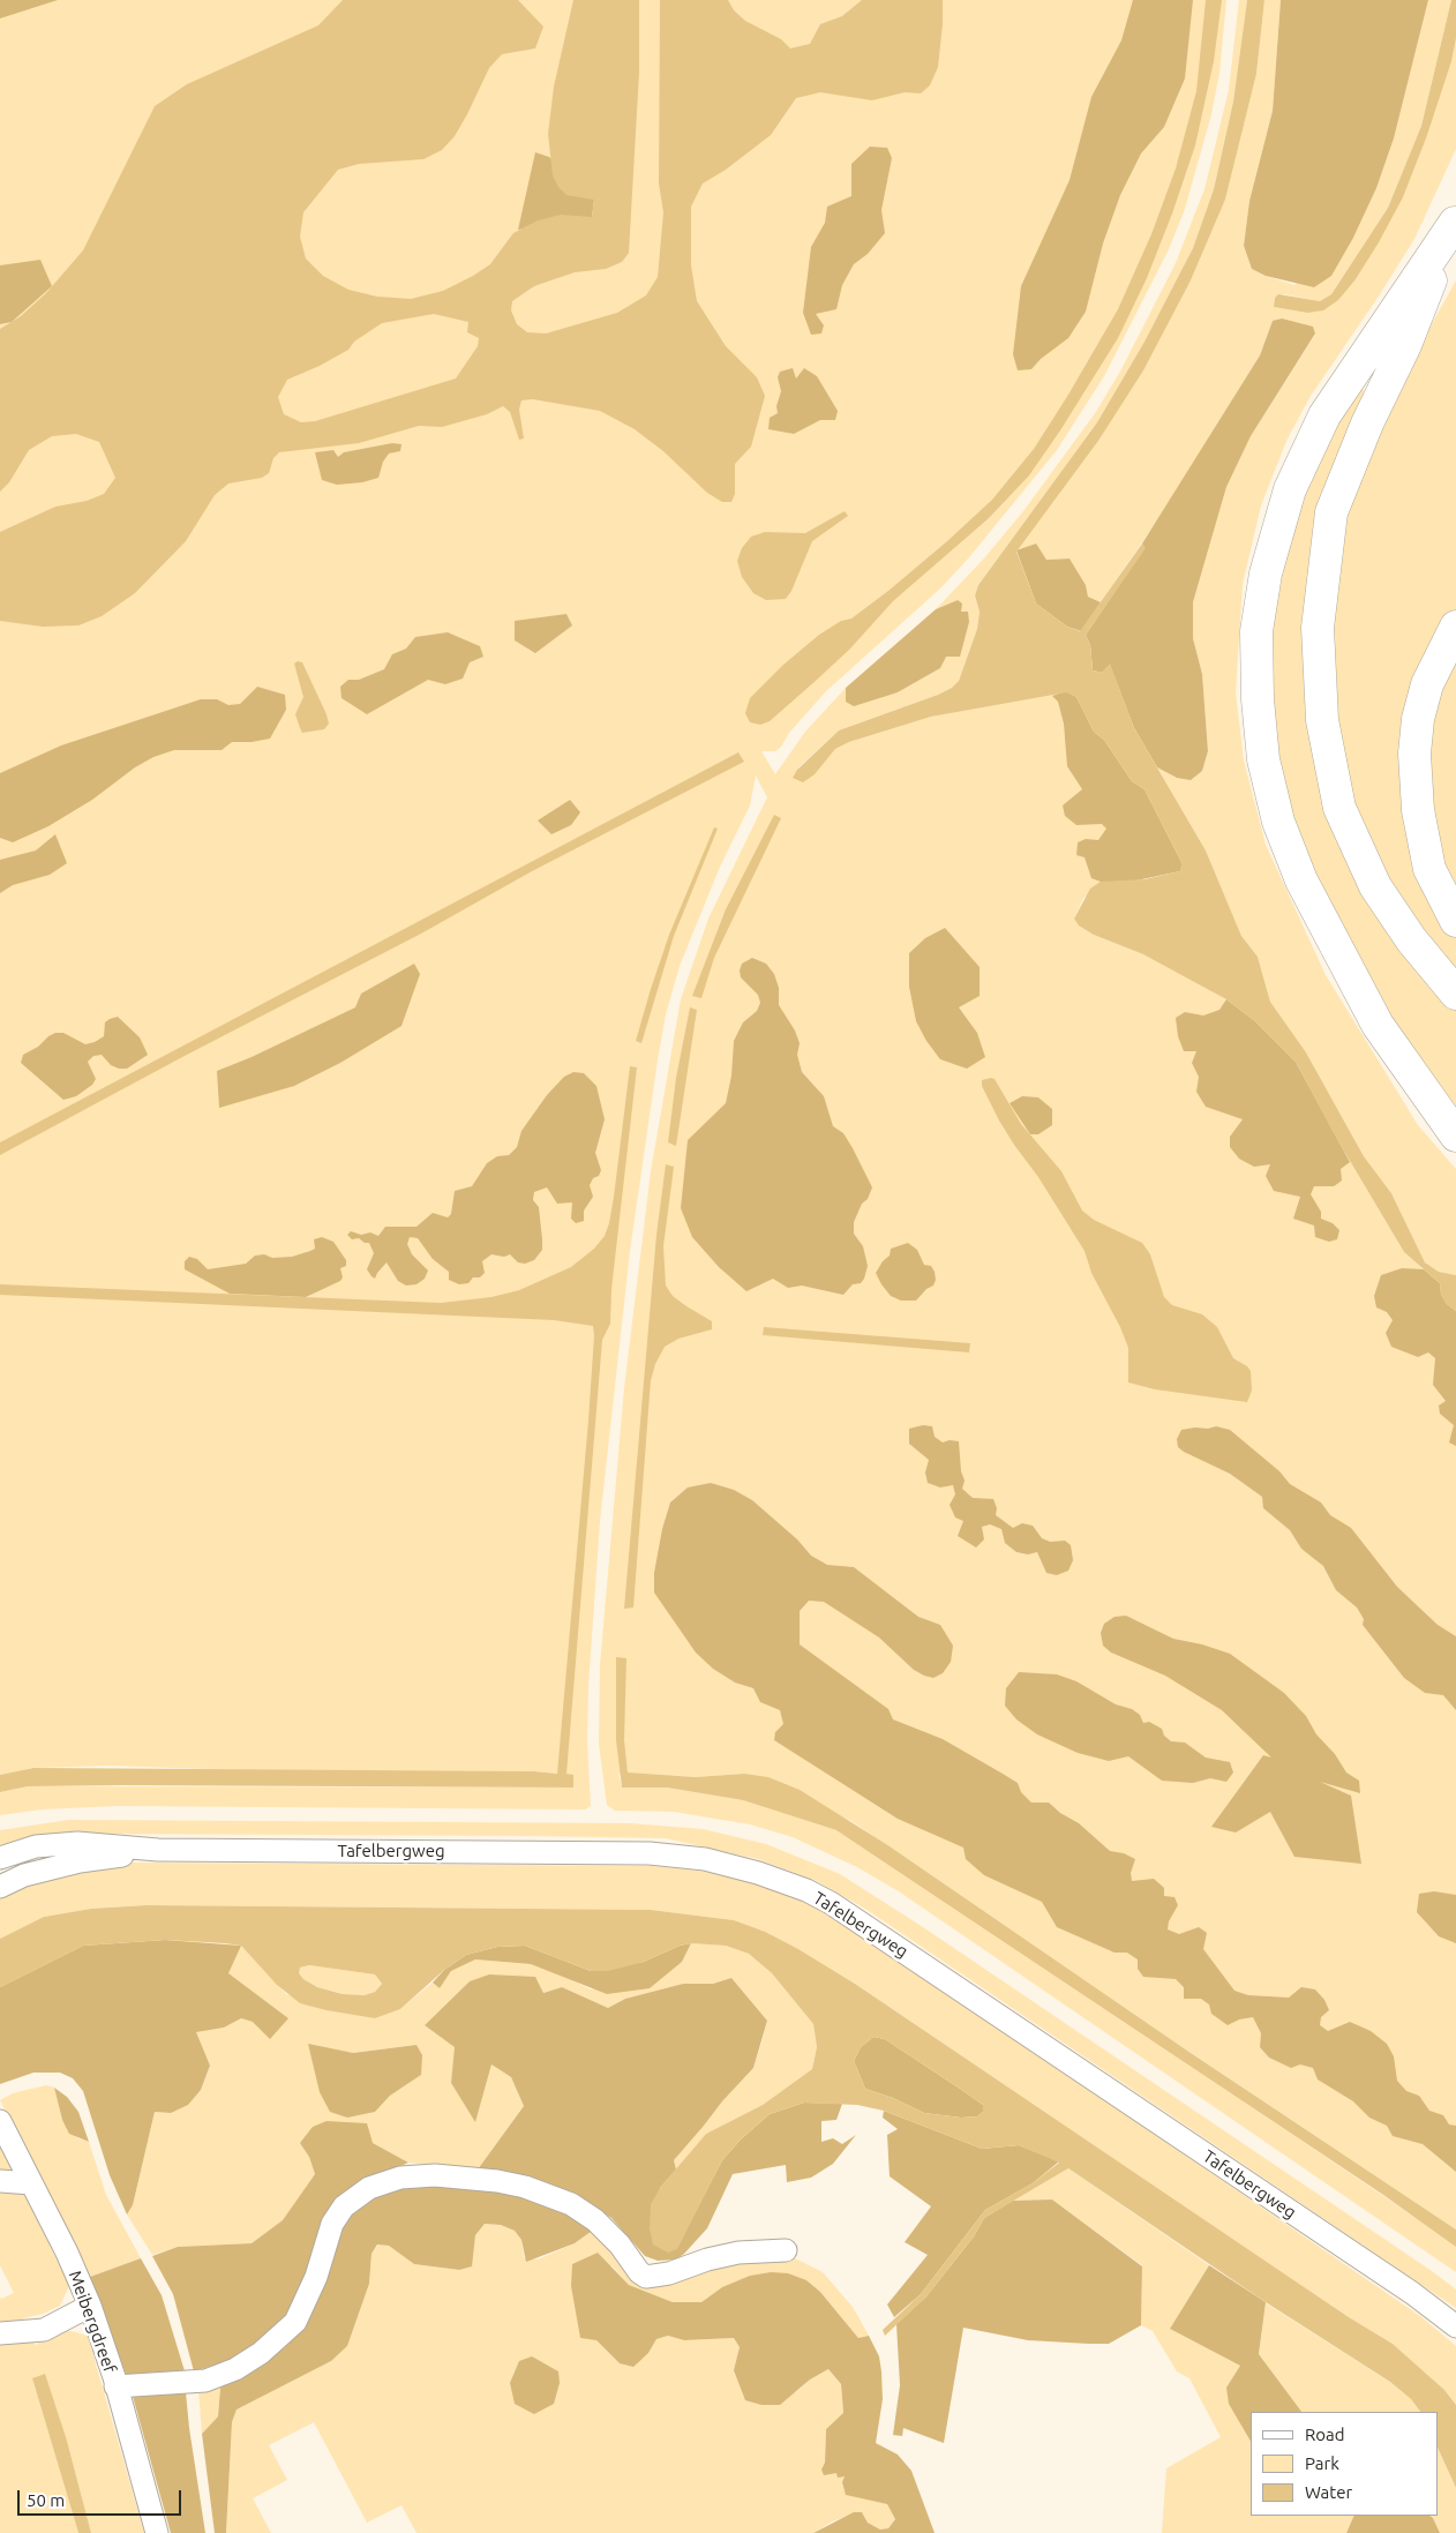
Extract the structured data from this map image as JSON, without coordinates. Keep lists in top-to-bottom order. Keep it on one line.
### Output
{"streets":{"street":["Tafelbergweg","Meibergdreef"]},"legend":["Road","Park","Water"],"scale_bar":"50 m"}
